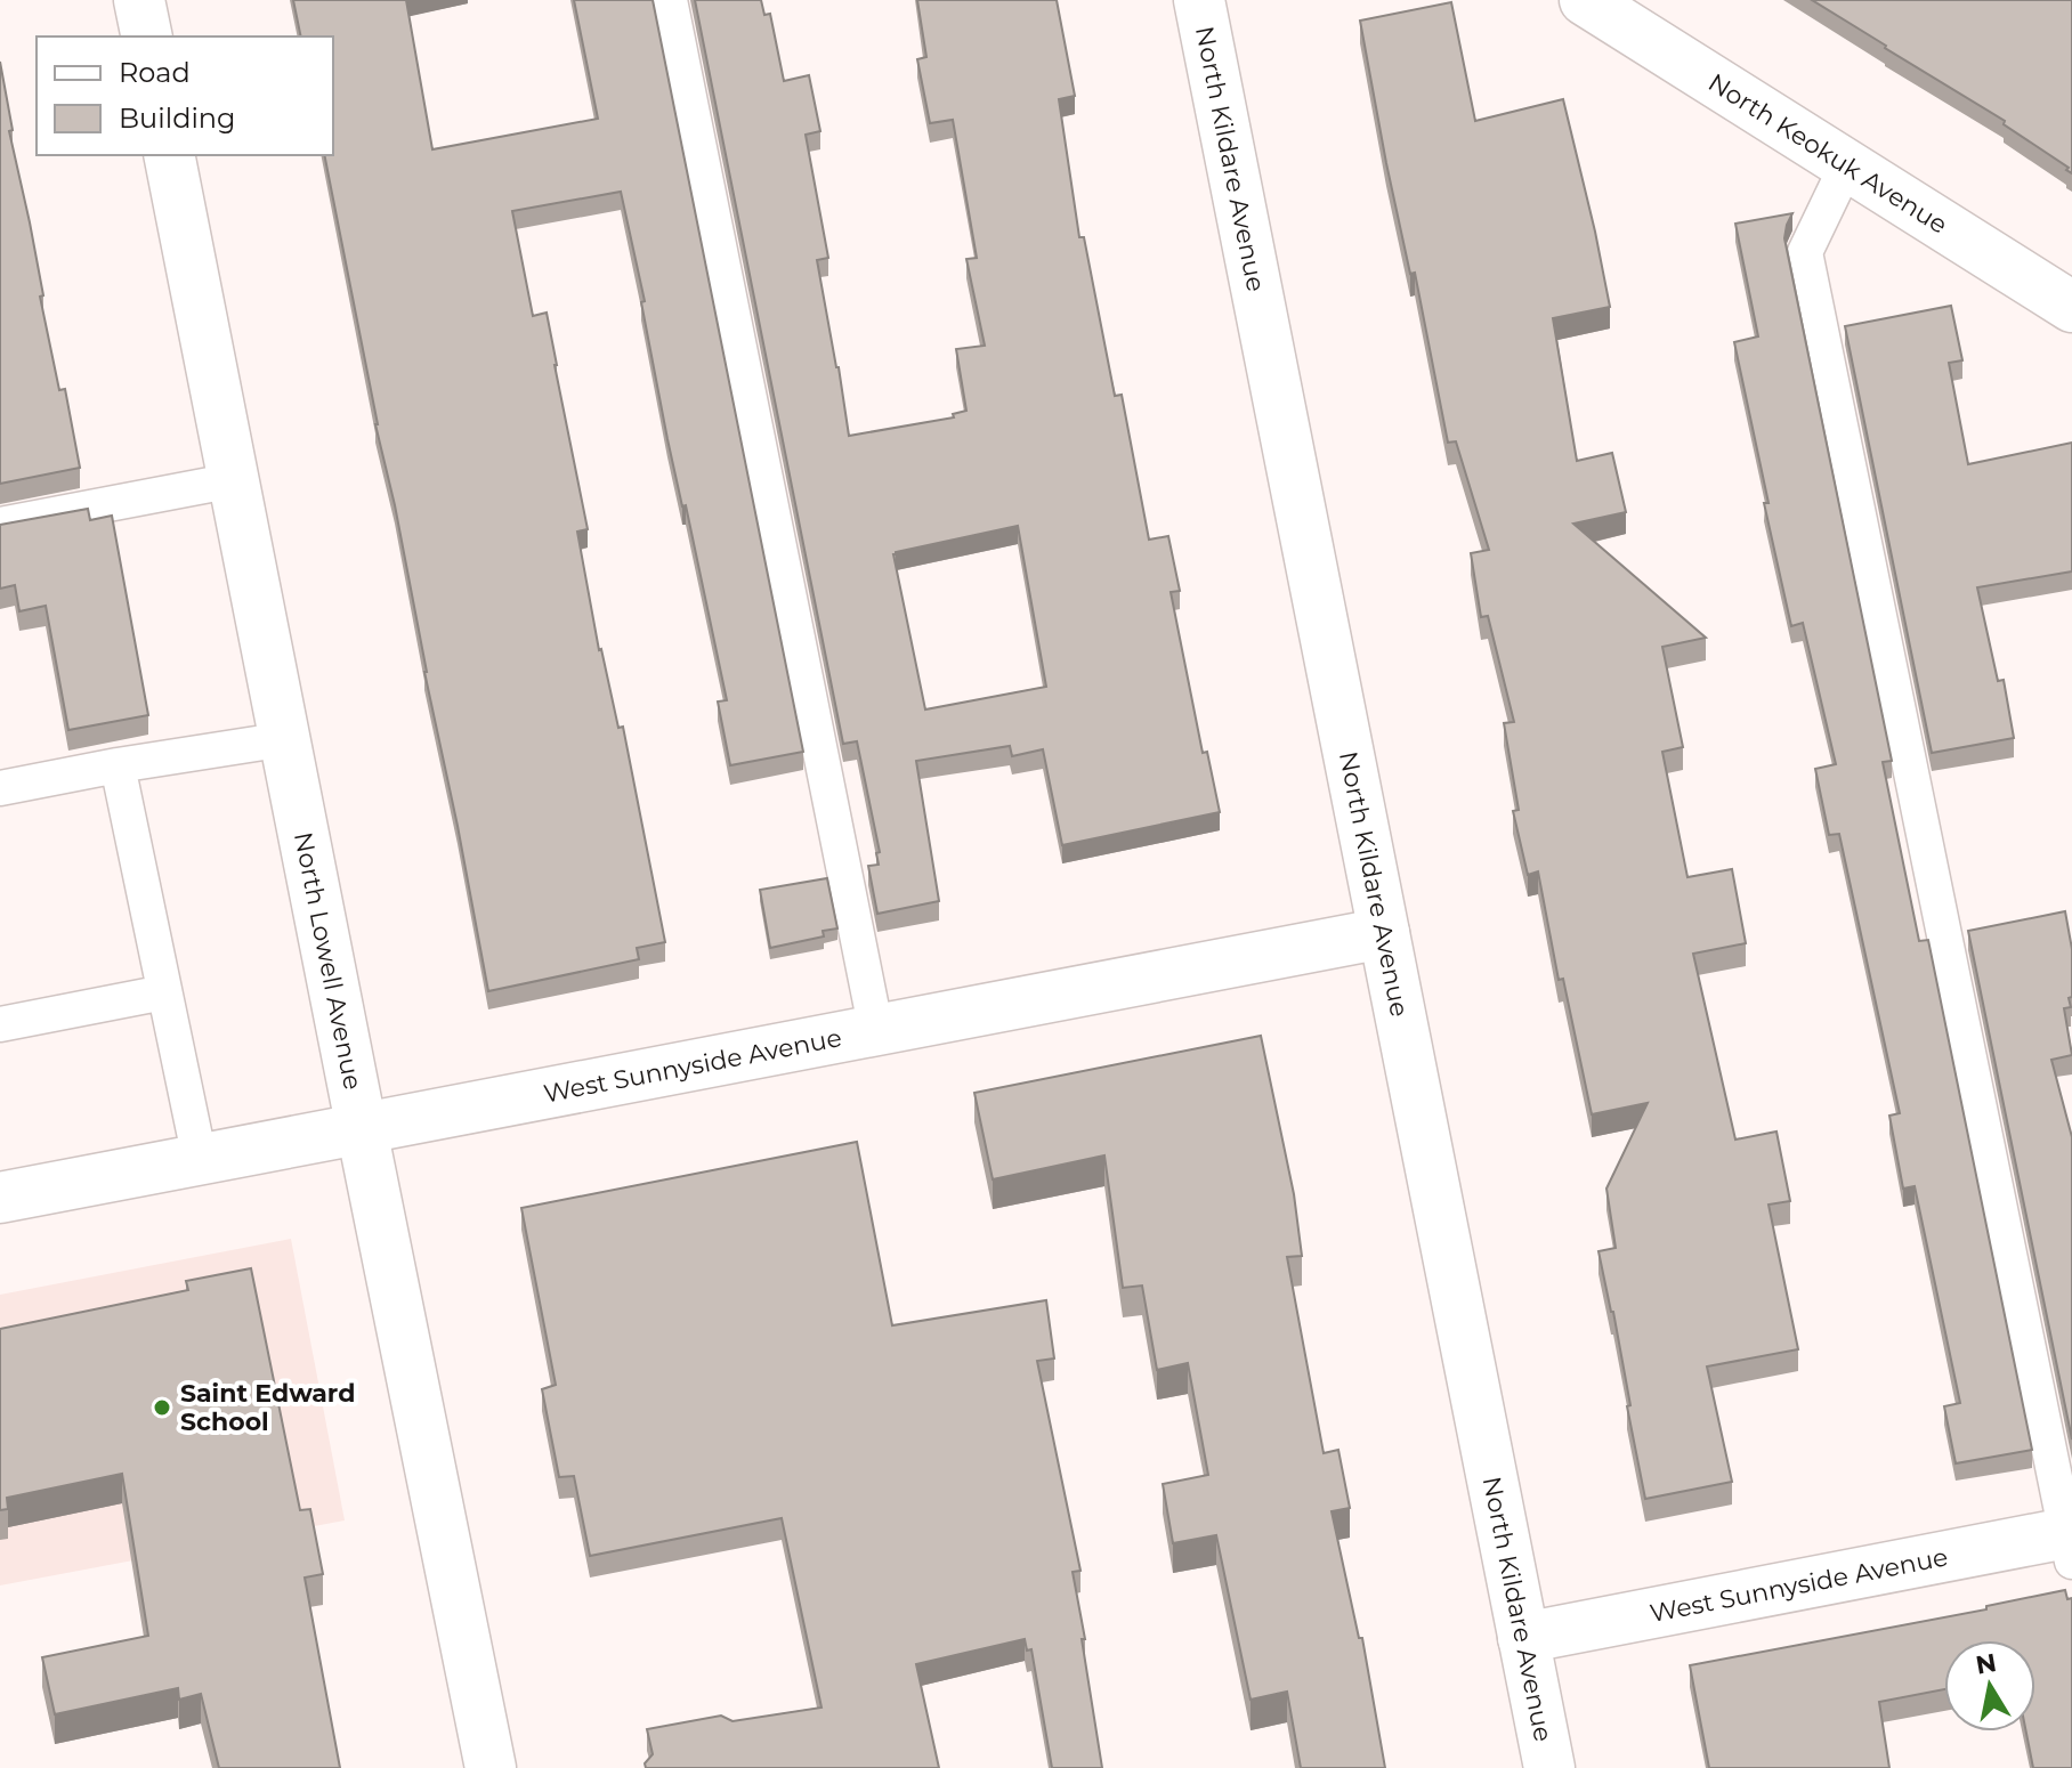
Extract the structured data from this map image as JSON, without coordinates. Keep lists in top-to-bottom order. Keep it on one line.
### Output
{"streets":{"street":["North Keokuk Avenue","North Kildare Avenue","North Lowell Avenue","West Sunnyside Avenue"]},"crossings":[["North Kildare Avenue","West Sunnyside Avenue"],["North Lowell Avenue","West Sunnyside Avenue"]],"places":["Saint Edward School"],"legend":["Road","Building"],"north":"top"}
